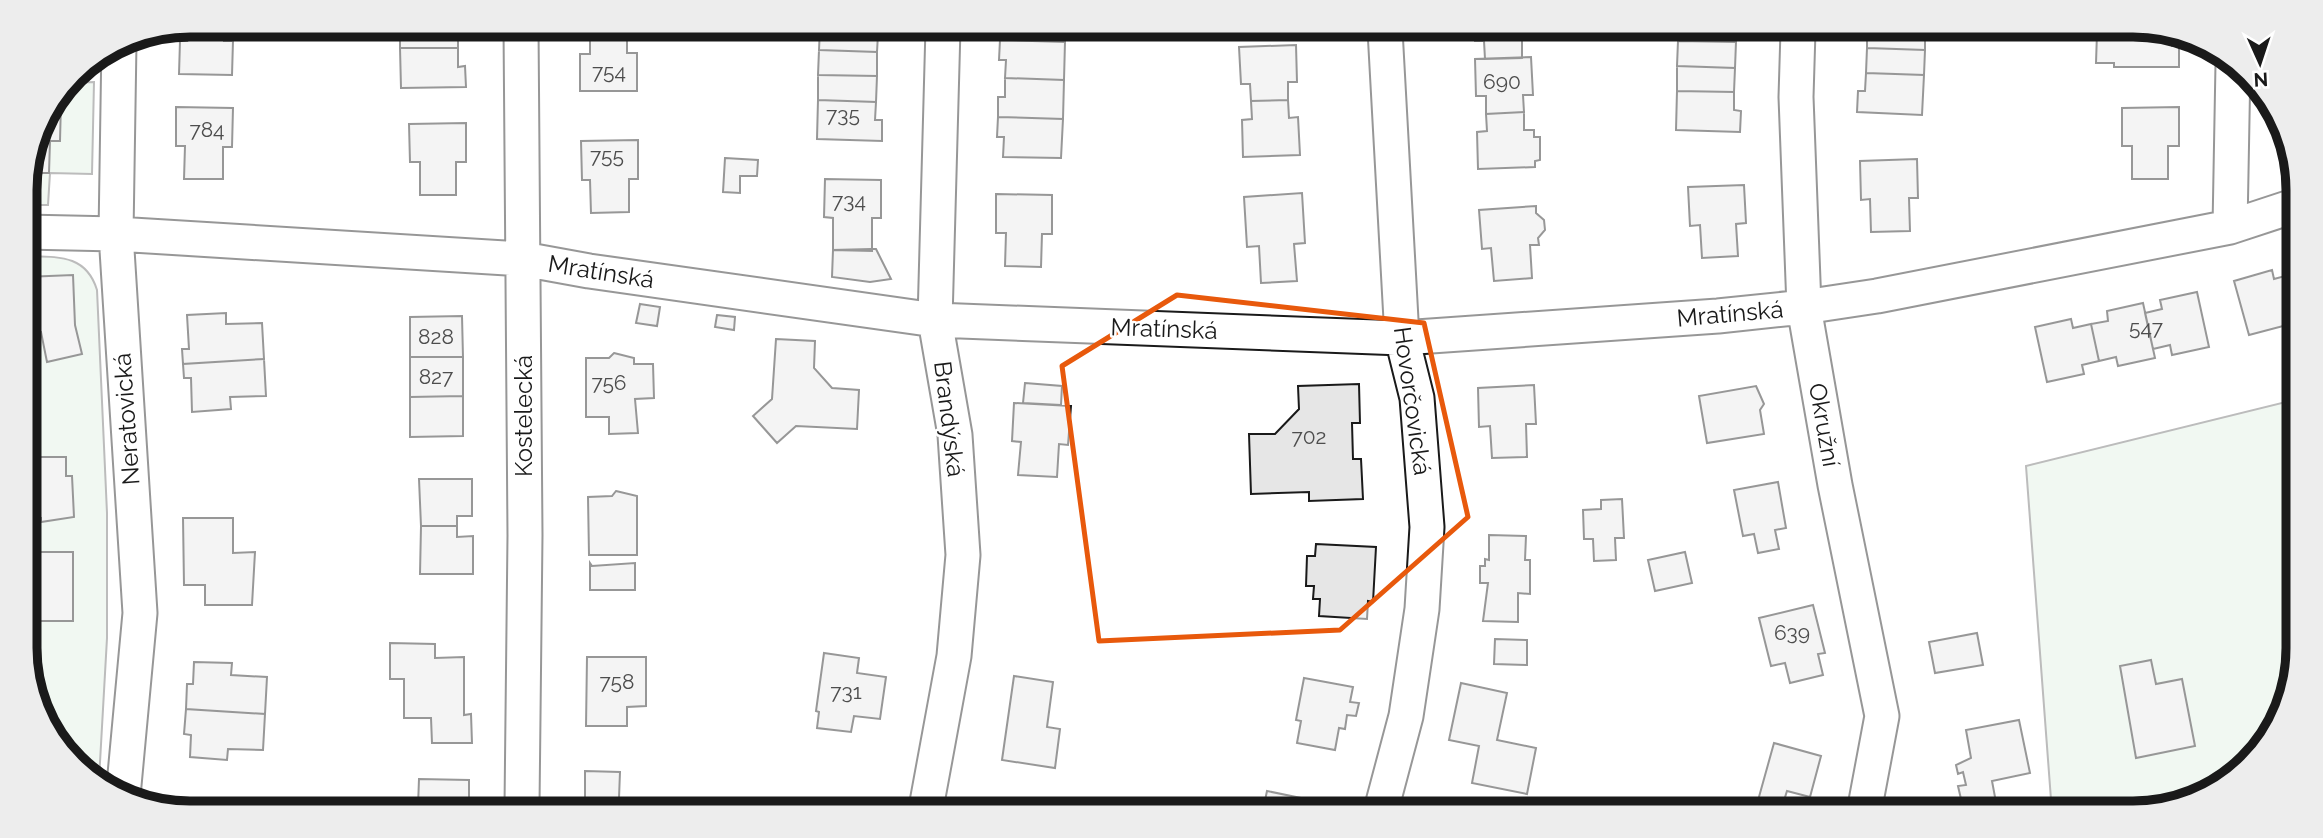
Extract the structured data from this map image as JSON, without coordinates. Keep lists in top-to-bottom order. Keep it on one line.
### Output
{"streets":{"street":["Mratínská","Hovorčovická","Kostelecká","Neratovická","Brandýská","Okružní"]},"crossings":[["Mratínská","Hovorčovická"],["Mratínská","Kostelecká"],["Mratínská","Neratovická"],["Mratínská","Brandýská"],["Mratínská","Okružní"]],"house_numbers":["754","690","735","784","755","734","547","828","827","756","702","639","758","731"],"north":"bottom"}
